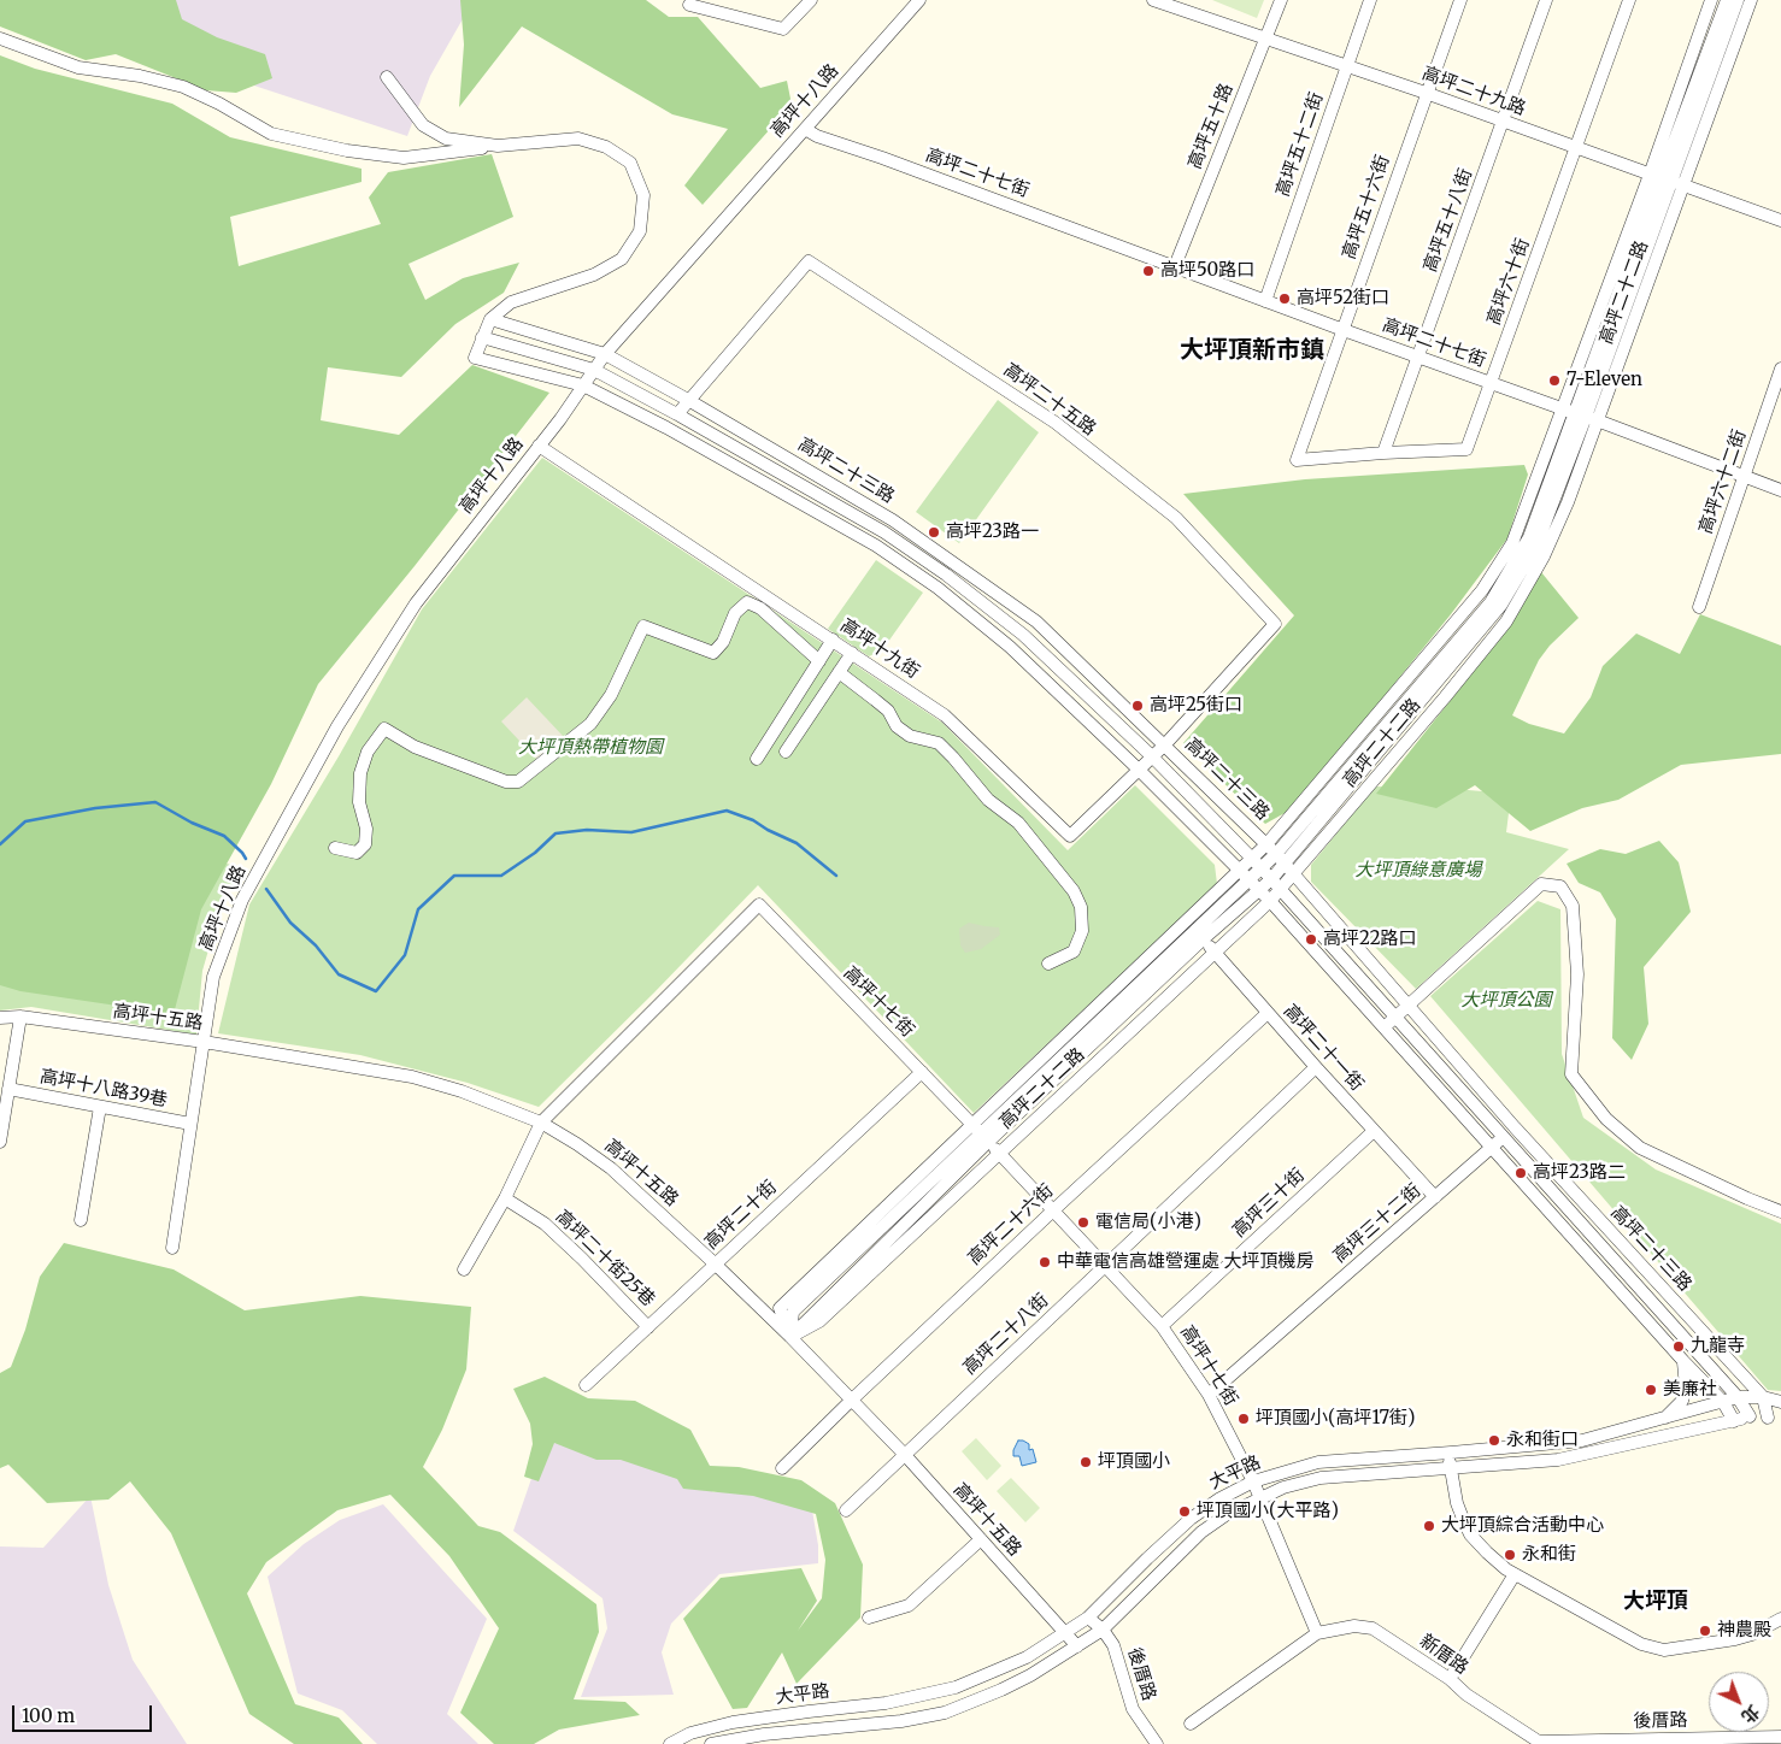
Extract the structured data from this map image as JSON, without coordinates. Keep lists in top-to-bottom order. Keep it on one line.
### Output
{"streets":{"street":["高坪二十九路","高坪十八路","高坪五十路","高坪五十二街","高坪二十七街","高坪五十六街","高坪五十八街","高坪六十街","高坪二十二路","高坪二十五路","高坪二十三路","高坪六十二街","高坪十九街","高坪十七街","高坪十五路","高坪二十一街","高坪十八路39巷","高坪三十街","高坪二十街","高坪三十二街","高坪二十六街","高坪二十街25巷","高坪二十八街","大平路","新厝路","後厝路"]},"crossings":[["高坪二十九路","高坪五十路"],["高坪二十九路","高坪五十二街"],["高坪二十九路","高坪五十六街"],["高坪二十九路","高坪五十八街"],["高坪二十九路","高坪六十街"],["高坪二十九路","高坪二十二路"],["高坪十八路","高坪二十七街"],["高坪十八路","高坪二十三路"],["高坪十八路","高坪十九街"],["高坪十八路","高坪十五路"],["高坪十八路","高坪十八路39巷"],["高坪五十路","高坪二十七街"],["高坪五十二街","高坪二十七街"],["高坪二十七街","高坪五十六街"],["高坪二十七街","高坪五十八街"],["高坪二十七街","高坪六十街"],["高坪二十七街","高坪二十二路"],["高坪二十七街","高坪六十二街"],["高坪五十六街","高坪六十街"],["高坪五十八街","高坪六十街"],["高坪二十二路","高坪二十三路"],["高坪二十二路","高坪十七街"],["高坪二十二路","高坪十五路"],["高坪二十二路","高坪二十一街"],["高坪二十五路","高坪二十三路"],["高坪二十五路","高坪十九街"],["高坪二十三路","高坪十九街"],["高坪二十三路","高坪三十二街"],["高坪二十三路","大平路"],["高坪十七街","高坪十五路"],["高坪十七街","高坪三十街"],["高坪十七街","高坪二十街"],["高坪十七街","高坪三十二街"],["高坪十七街","高坪二十六街"],["高坪十七街","高坪二十街25巷"],["高坪十七街","高坪二十八街"],["高坪十七街","大平路"],["高坪十五路","高坪二十街"],["高坪十五路","高坪二十六街"],["高坪十五路","高坪二十八街"],["高坪十五路","大平路"],["高坪二十一街","高坪三十街"],["高坪二十一街","高坪三十二街"],["高坪二十一街","高坪二十六街"],["高坪二十一街","高坪二十八街"],["高坪二十街","高坪二十街25巷"],["大平路","後厝路"],["新厝路","後厝路"]],"districts":["大坪頂新市鎮","大坪頂"],"parks":["大坪頂熱帶植物園","大坪頂綠意廣場","大坪頂公園"],"places":["高坪50路口","高坪52街口","7-Eleven","高坪23路一","高坪25街口","高坪22路口","高坪23路二","電信局(小港)","中華電信高雄營運處 大坪頂機房","九龍寺","美廉社","坪頂國小(高坪17街)","永和街口","坪頂國小","坪頂國小(大平路)","大坪頂綜合活動中心","永和街","神農殿"],"scale_bar":"100 m","north":"bottom right"}
